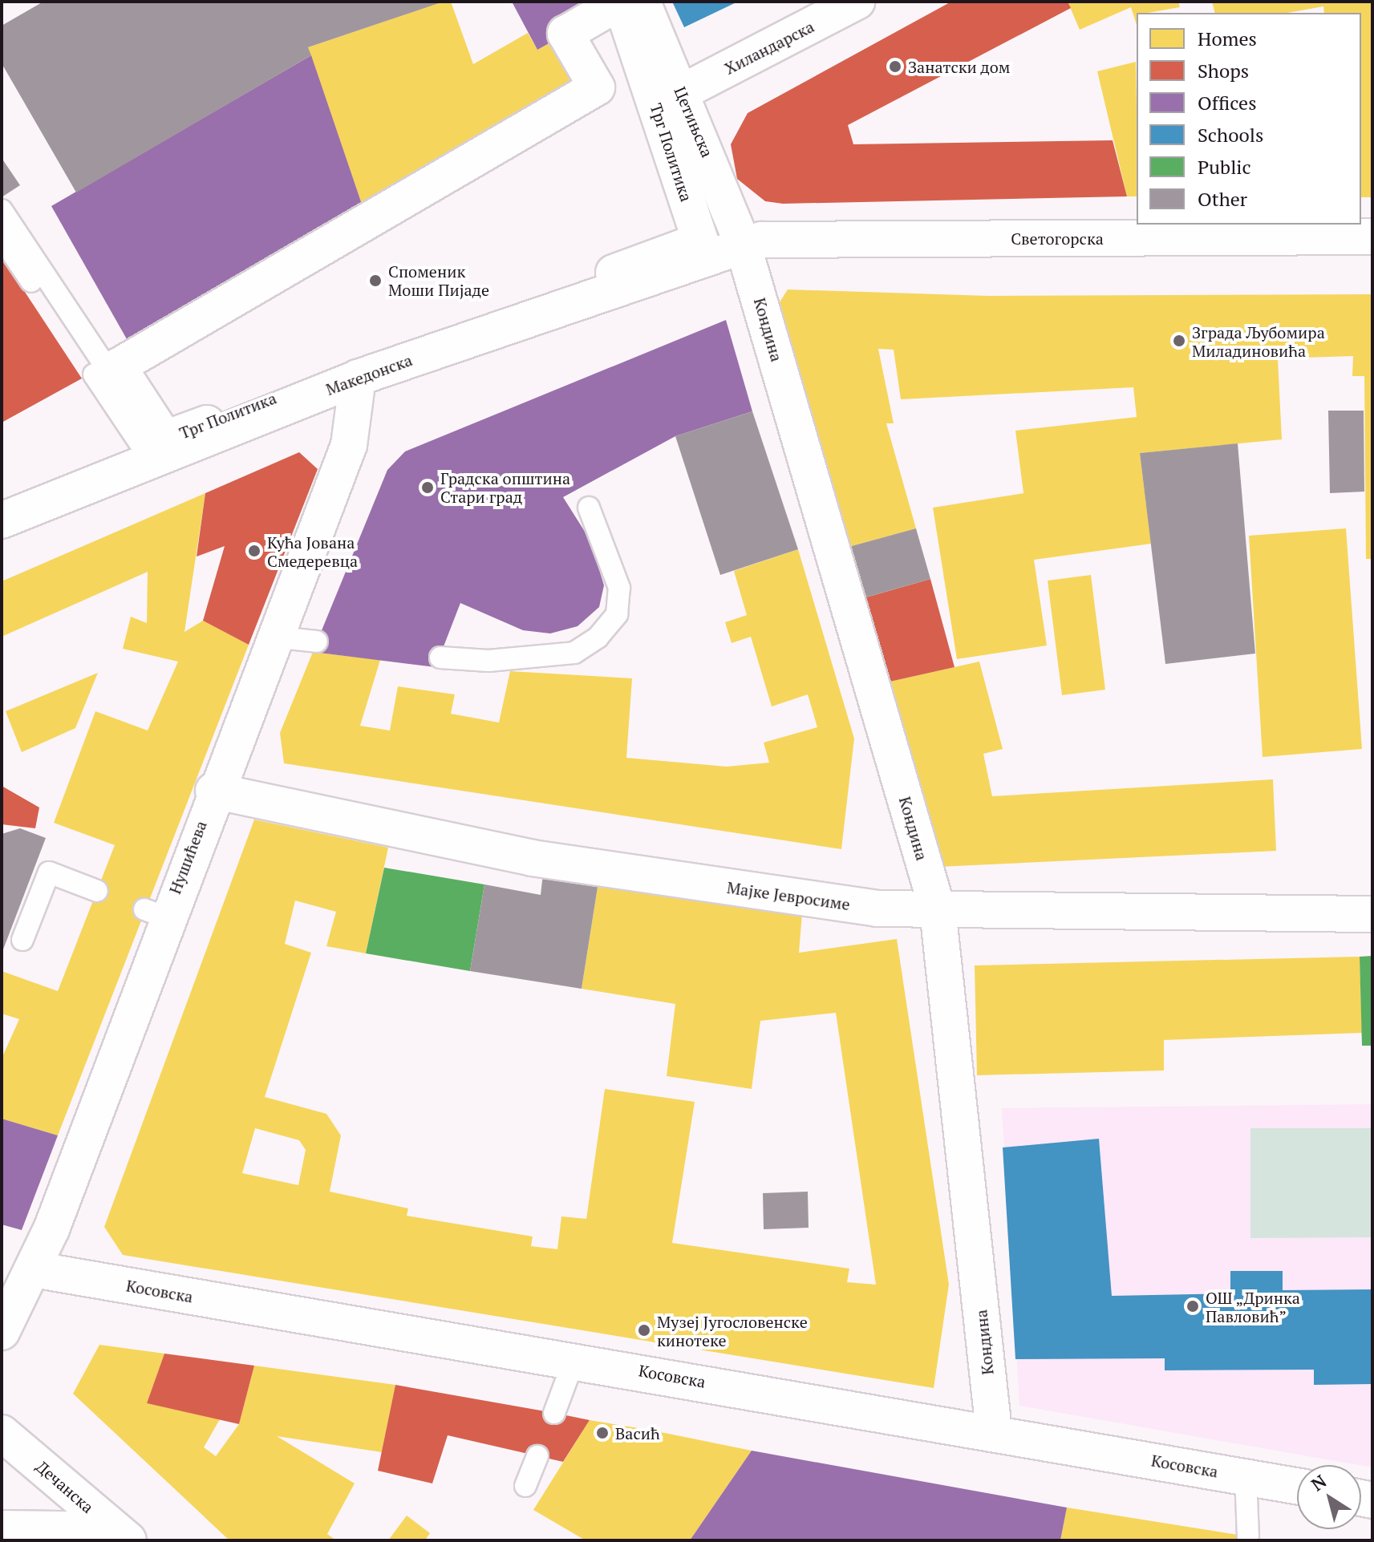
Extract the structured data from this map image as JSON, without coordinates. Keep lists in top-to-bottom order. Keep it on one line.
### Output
{"streets":{"street":["Хиландарска","Цетињска","Трг Политика","Светогорска","Кондина","Македонска","Нушићева","Мајке Јевросиме","Косовска","Дечанска"]},"crossings":[["Хиландарска","Цетињска"],["Цетињска","Светогорска"],["Цетињска","Кондина"],["Цетињска","Македонска"],["Светогорска","Кондина"],["Светогорска","Македонска"],["Кондина","Македонска"],["Кондина","Мајке Јевросиме"],["Кондина","Косовска"],["Македонска","Нушићева"],["Нушићева","Мајке Јевросиме"],["Нушићева","Косовска"]],"places":["Занатски дом","Споменик Моши Пијаде","Зграда Љубомира Миладиновића","Градска општина Стари град","Кућа Јована Смедеревца","ОШ „Дринка Павловић”","Музеј Југословенске кинотеке","Васић"],"legend":["Homes","Shops","Offices","Schools","Public","Other"],"north":"top left"}
